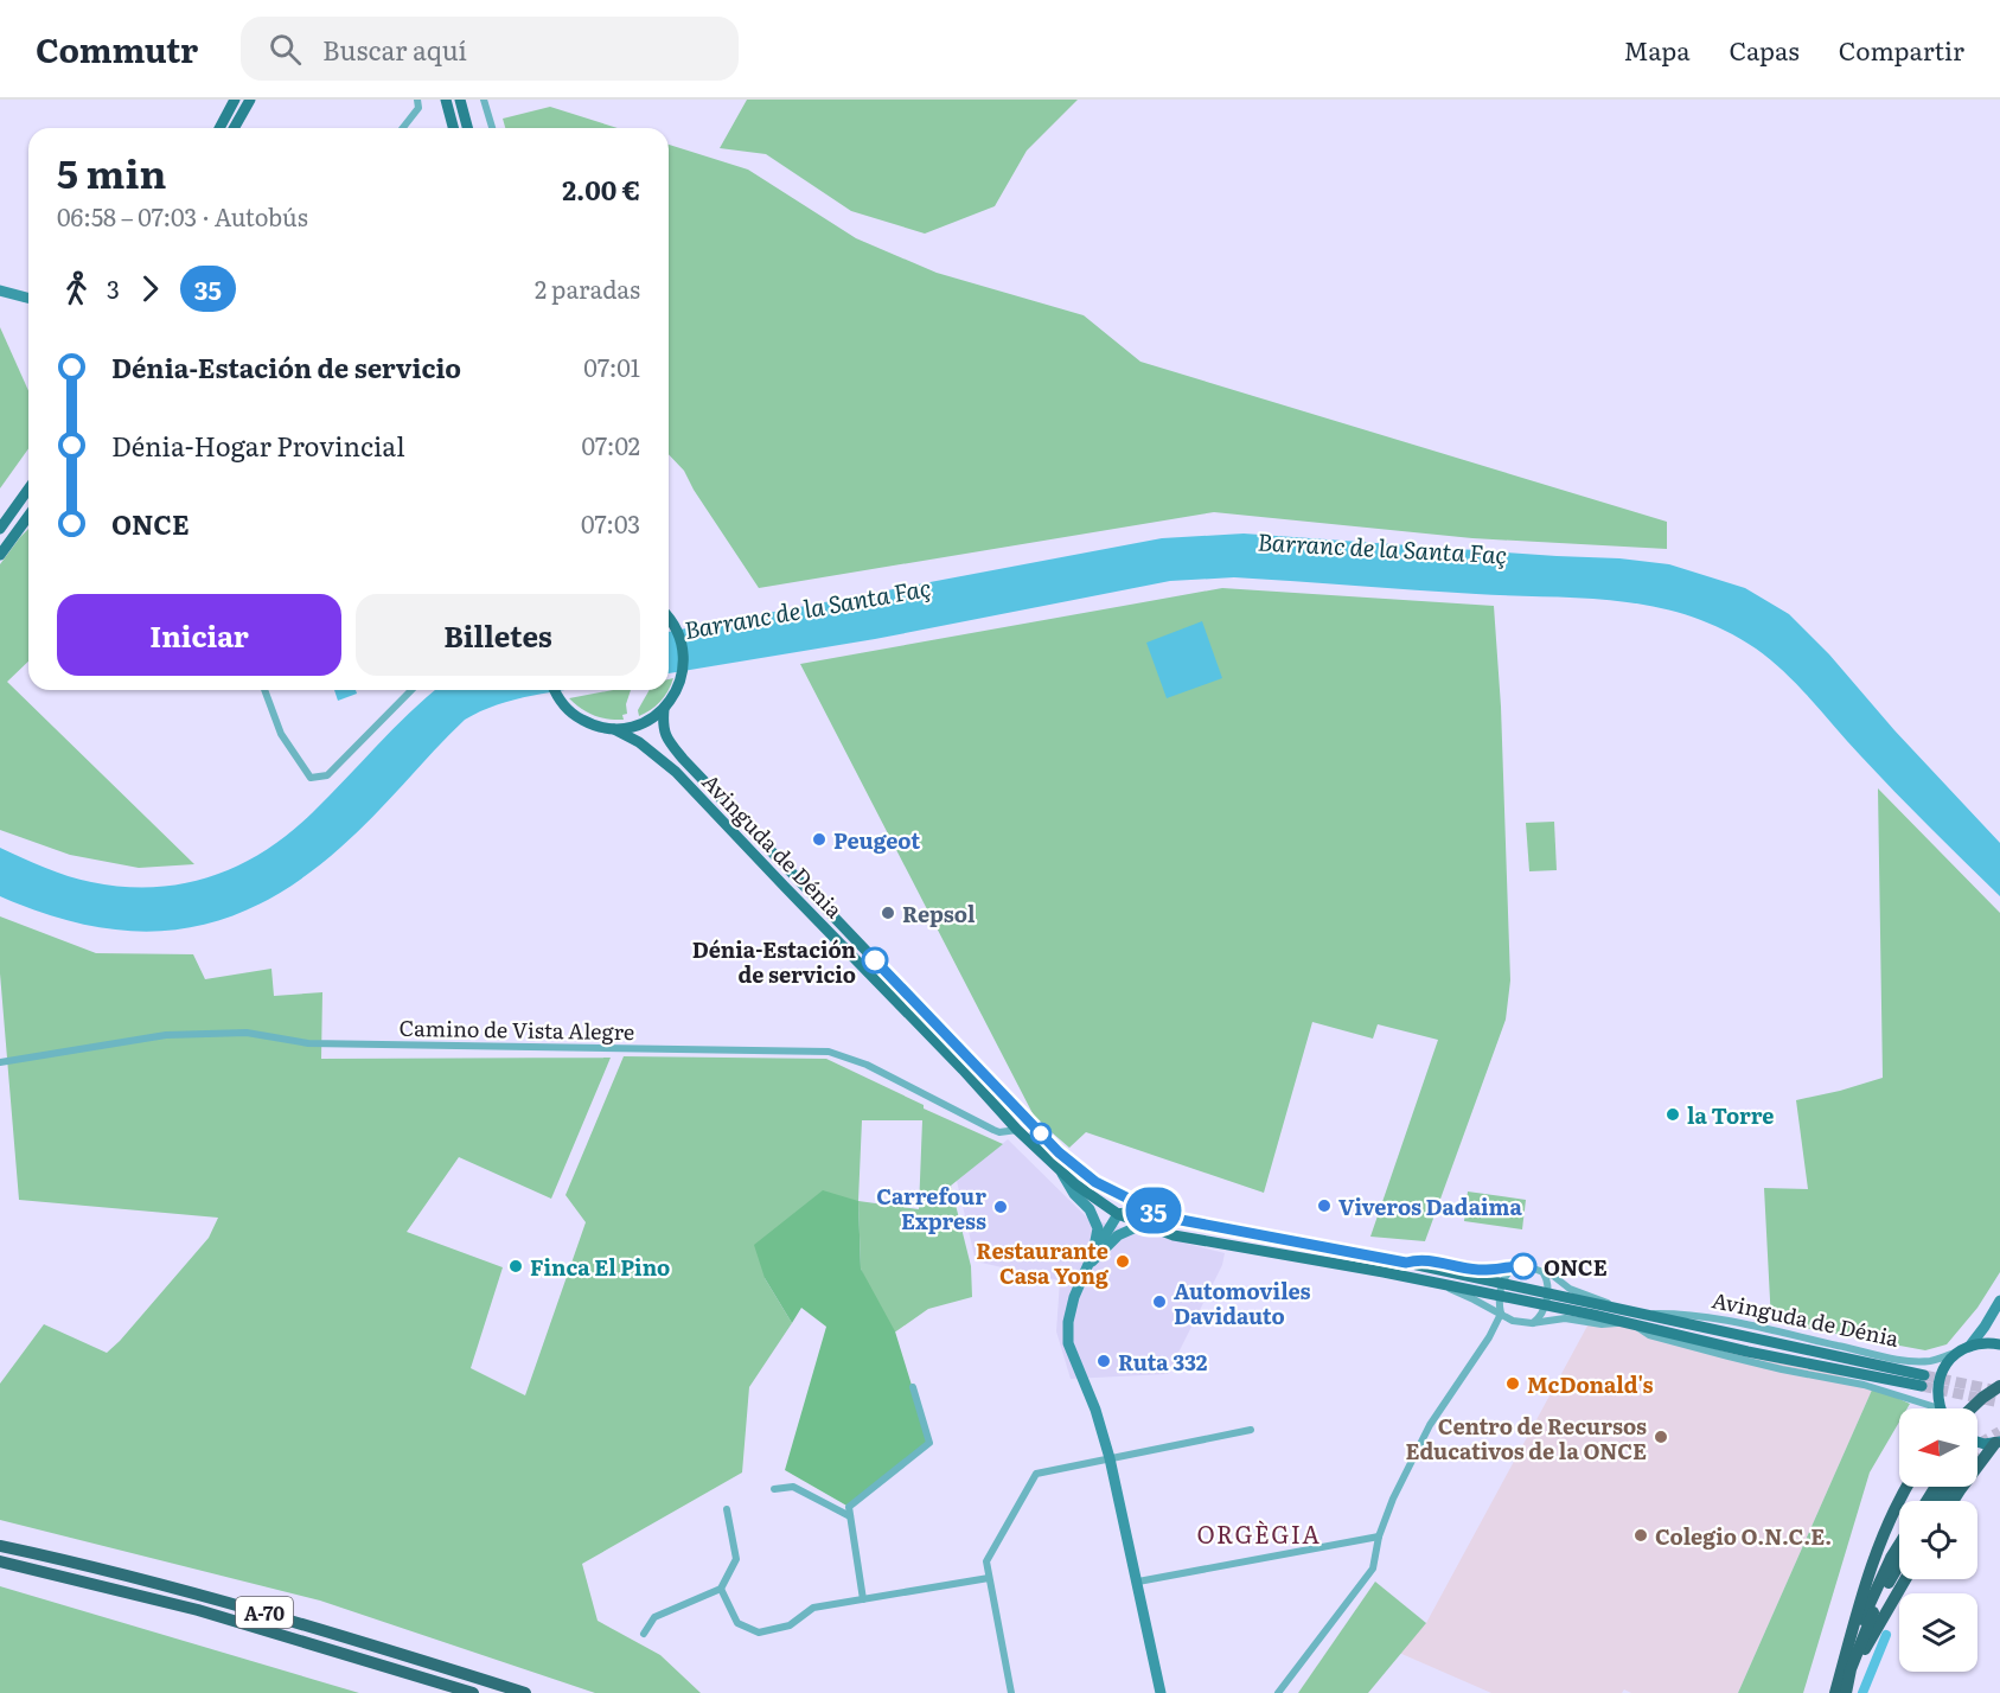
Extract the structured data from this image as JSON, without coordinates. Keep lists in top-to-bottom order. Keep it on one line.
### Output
{"streets":{"highway":["A-70"],"main road":["Avinguda de Dénia"],"street":["Camino de Vista Alegre"]},"crossings":[["Avinguda de Dénia","Camino de Vista Alegre"]],"districts":["ORGÈGIA"],"water":["Barranc de la Santa Faç"],"places":["Peugeot","Repsol","Dénia-Estación de servicio","la Torre","Viveros Dadaima","Carrefour Express","Restaurante Casa Yong","Finca El Pino","ONCE","Automoviles Davidauto","Ruta 332","McDonald's","Centro de Recursos Educativos de la ONCE","Colegio O.N.C.E."],"lines":["bus line 35"],"north":"left","page":{"header":"Commutr","search":"Buscar aquí","nav":["Mapa","Capas","Compartir"],"on_map":"35","heading":["5 min","06:58 – 07:03 · Autobús","2.00 €"],"legs":["3","35","2 paradas"],"list":[{"name":"Dénia-Estación de servicio","value":"07:01"},{"name":"Dénia-Hogar Provincial","value":"07:02"},{"name":"ONCE","value":"07:03"}],"buttons":["Iniciar","Billetes"]}}
